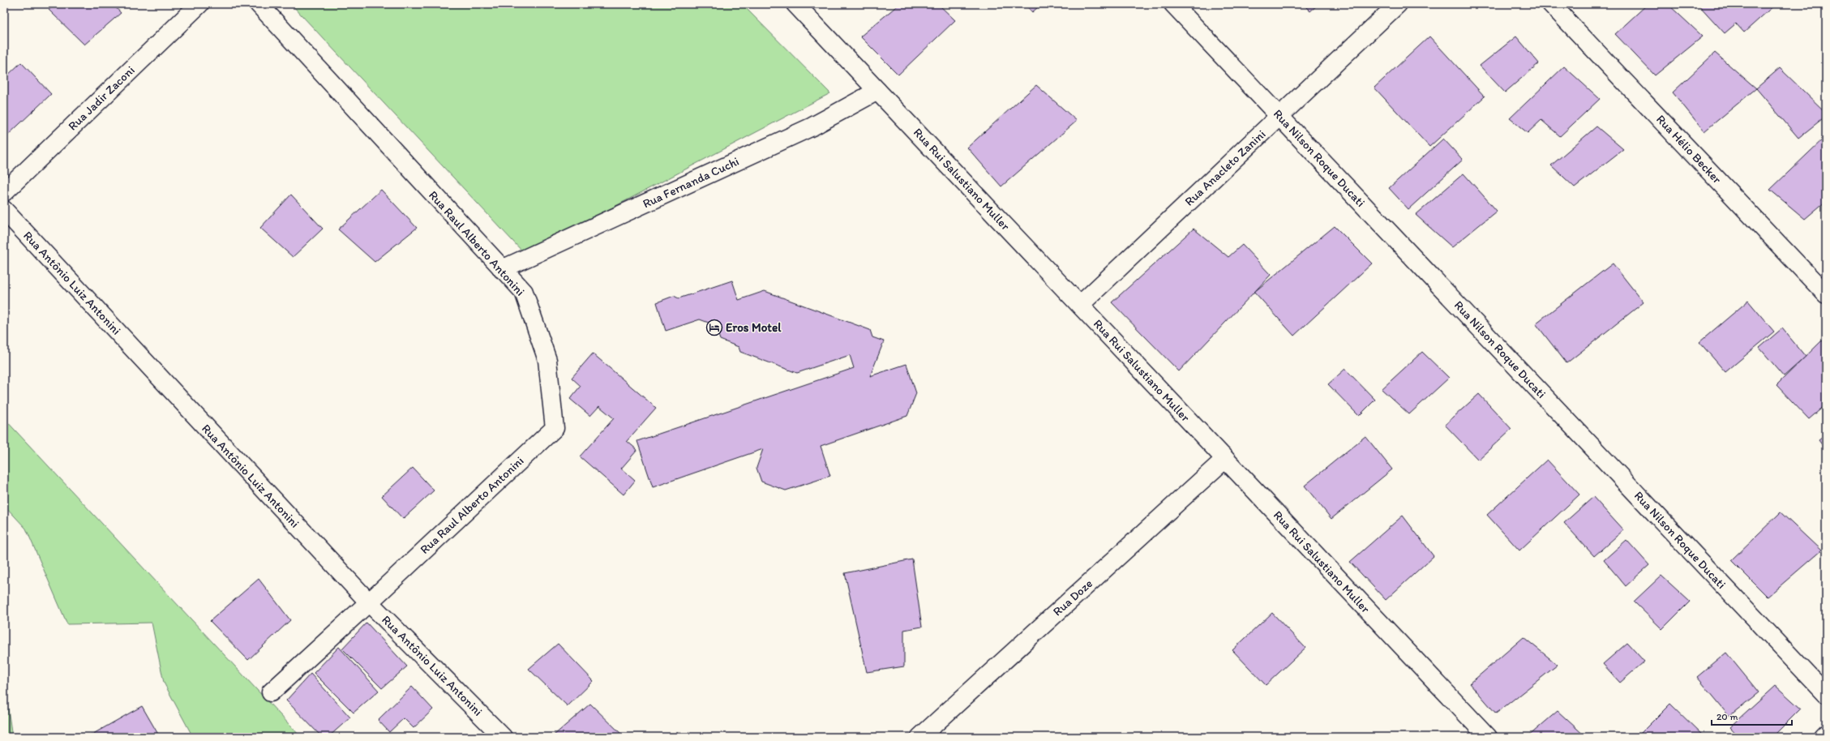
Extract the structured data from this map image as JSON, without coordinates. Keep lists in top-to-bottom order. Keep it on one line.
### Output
{"streets":{"street":["Rua Jadir Zaconi","Rua Hélio Becker","Rua Nilson Roque Ducati","Rua Anacleto Zanini","Rua Rui Salustiano Muller","Rua Fernanda Cuchi","Rua Raul Alberto Antonini","Rua Antônio Luiz Antonini","Rua Doze"]},"crossings":[["Rua Nilson Roque Ducati","Rua Anacleto Zanini"],["Rua Anacleto Zanini","Rua Rui Salustiano Muller"],["Rua Rui Salustiano Muller","Rua Fernanda Cuchi"],["Rua Rui Salustiano Muller","Rua Doze"],["Rua Fernanda Cuchi","Rua Raul Alberto Antonini"],["Rua Raul Alberto Antonini","Rua Antônio Luiz Antonini"]],"places":{"hotel":["Eros Motel"]},"scale_bar":"20 m"}
